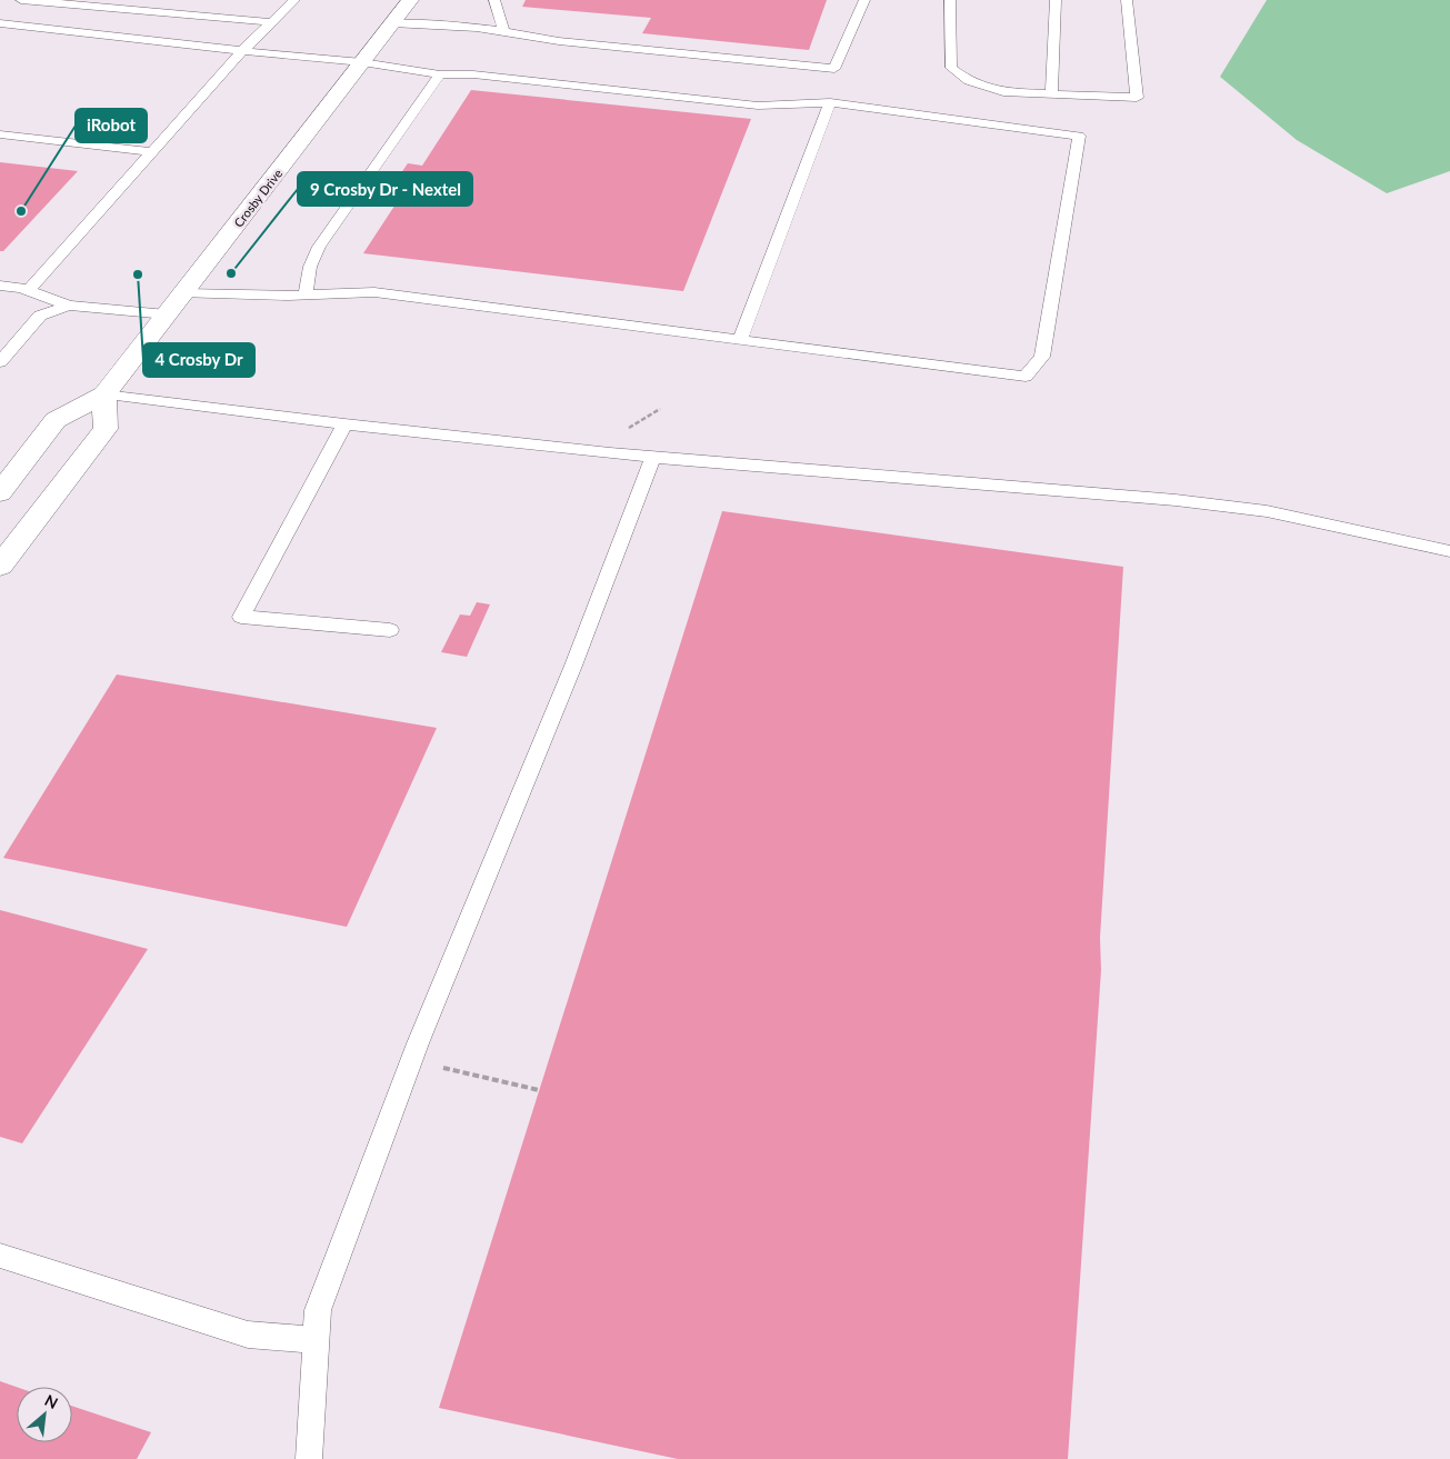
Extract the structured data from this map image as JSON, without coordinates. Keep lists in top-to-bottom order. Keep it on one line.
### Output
{"streets":{"main road":["Crosby Drive"]},"places":["iRobot","9 Crosby Dr - Nextel","4 Crosby Dr"],"north":"top right"}
